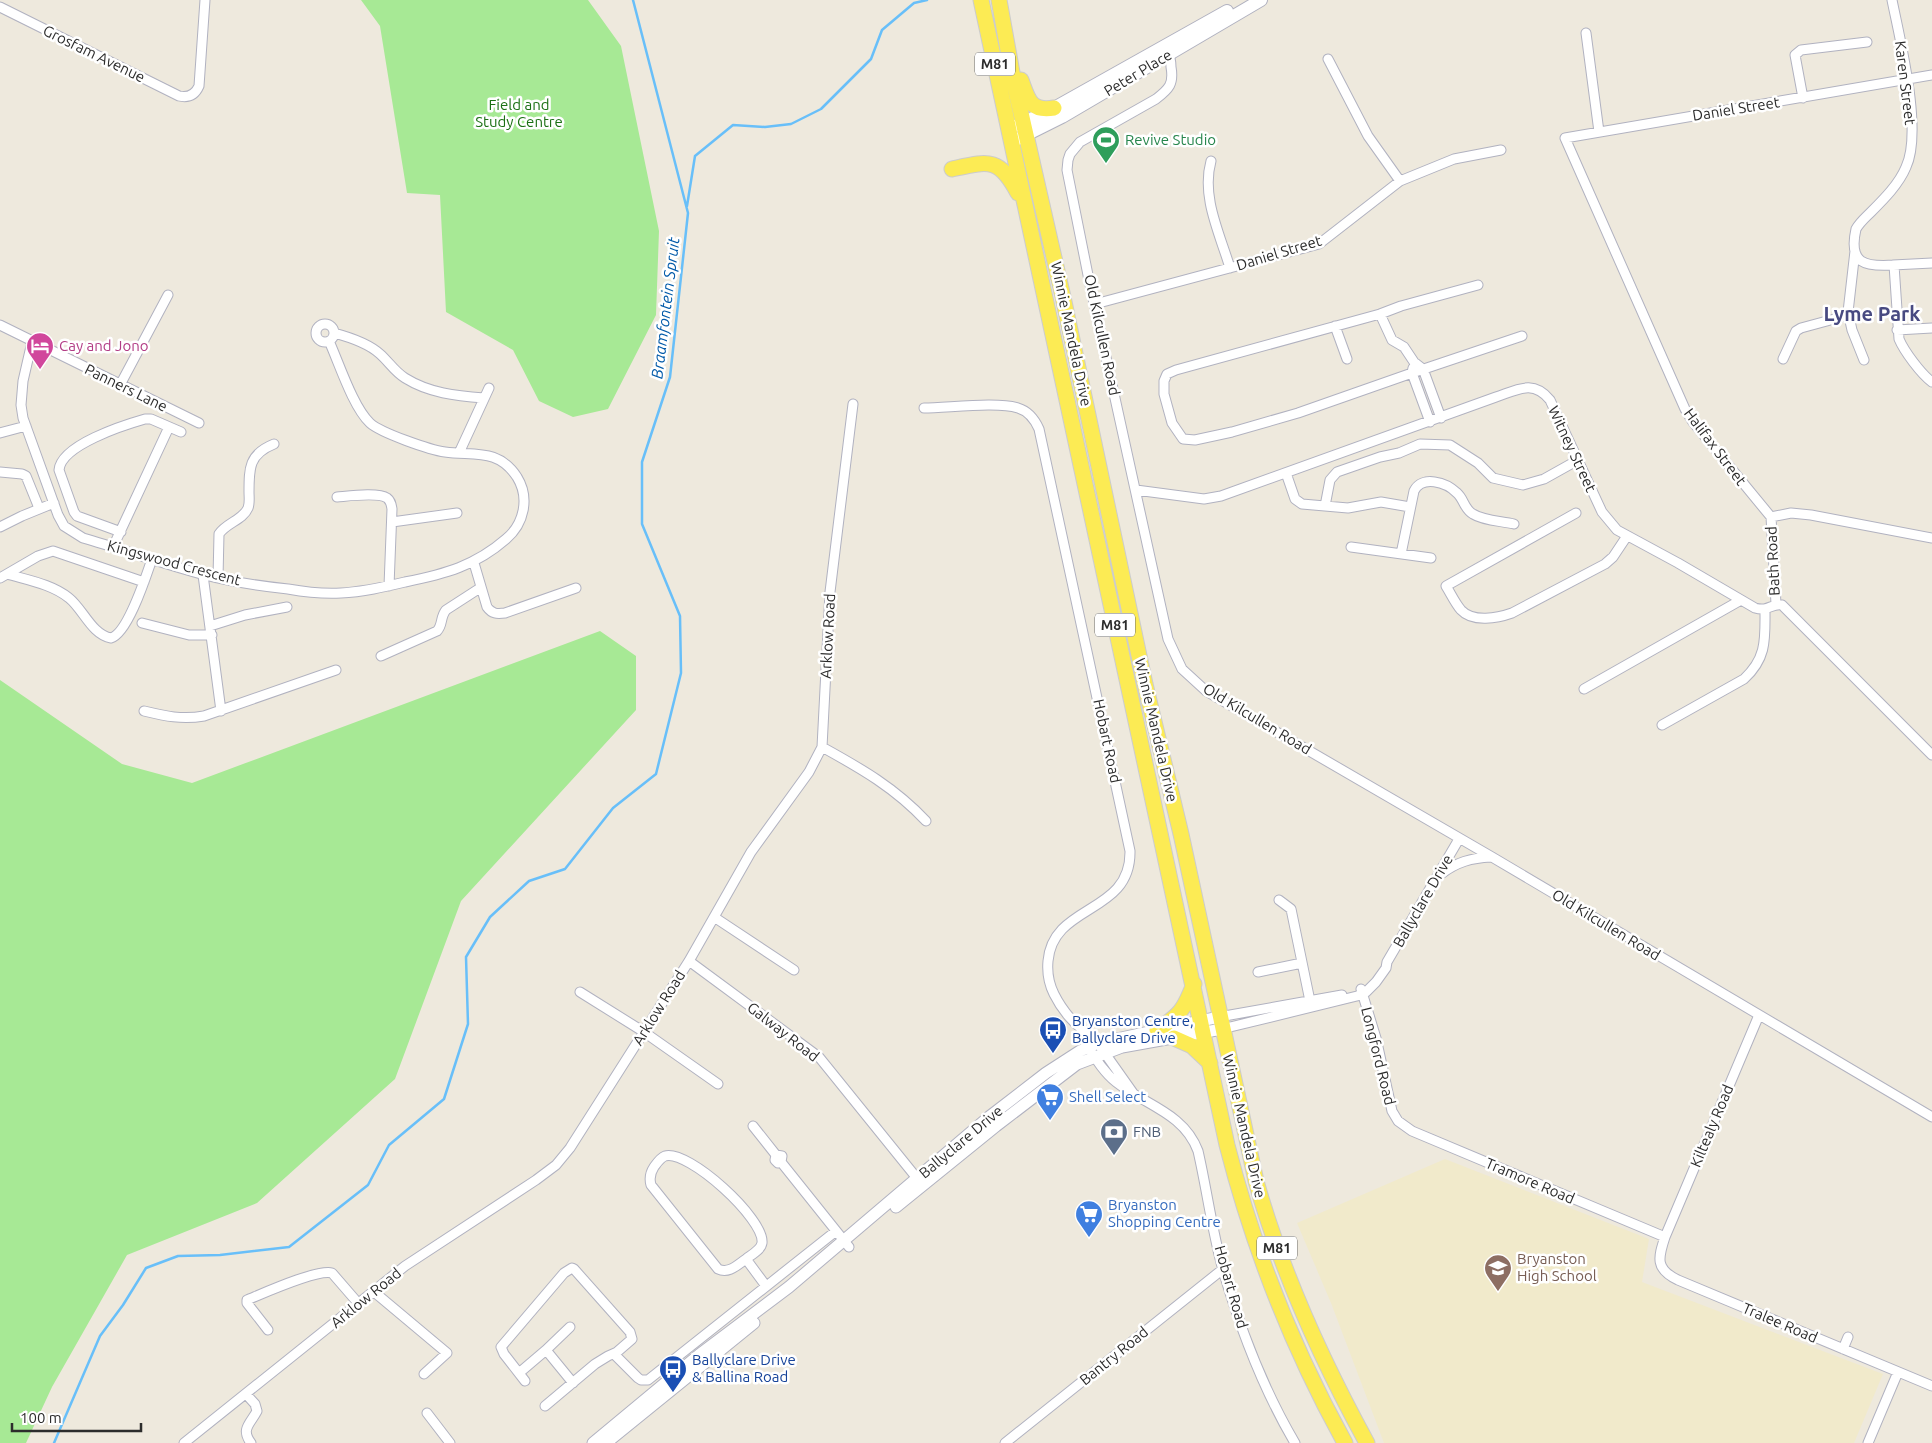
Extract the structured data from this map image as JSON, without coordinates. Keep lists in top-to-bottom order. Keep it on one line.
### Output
{"streets":{"main road":["M81","Peter Place","Winnie Mandela Drive"],"street":["Grosfam Avenue","Karen Street","Daniel Street","Old Kilcullen Road","Panners Lane","Halifax Street","Witney Street","Bath Road","Kingswood Crescent","Arklow Road","Hobart Road","Ballyclare Drive","Galway Road","Longford Road","Kiltealy Road","Tramore Road","Tralee Road","Bantry Road"]},"crossings":[["Peter Place","Winnie Mandela Drive"],["Peter Place","Old Kilcullen Road"],["Karen Street","Daniel Street"],["Daniel Street","Old Kilcullen Road"],["Daniel Street","Halifax Street"],["Winnie Mandela Drive","Ballyclare Drive"],["Old Kilcullen Road","Witney Street"],["Old Kilcullen Road","Ballyclare Drive"],["Old Kilcullen Road","Kiltealy Road"],["Panners Lane","Kingswood Crescent"],["Halifax Street","Bath Road"],["Arklow Road","Galway Road"],["Hobart Road","Ballyclare Drive"],["Hobart Road","Bantry Road"],["Ballyclare Drive","Galway Road"],["Ballyclare Drive","Longford Road"],["Longford Road","Tramore Road"],["Kiltealy Road","Tramore Road"],["Kiltealy Road","Tralee Road"],["Tramore Road","Tralee Road"]],"districts":["Lyme Park"],"water":["Braamfontein Spruit"],"parks":["Field and Study Centre"],"places":{"sports":["Revive Studio"],"hotel":["Cay and Jono"],"bus stop":["Bryanston Centre, Ballyclare Drive","Ballyclare Drive & Ballina Road"],"supermarket":["Shell Select","Bryanston Shopping Centre"],"bank":["FNB"],"school or university":["Bryanston High School"]},"scale_bar":"100 m"}
